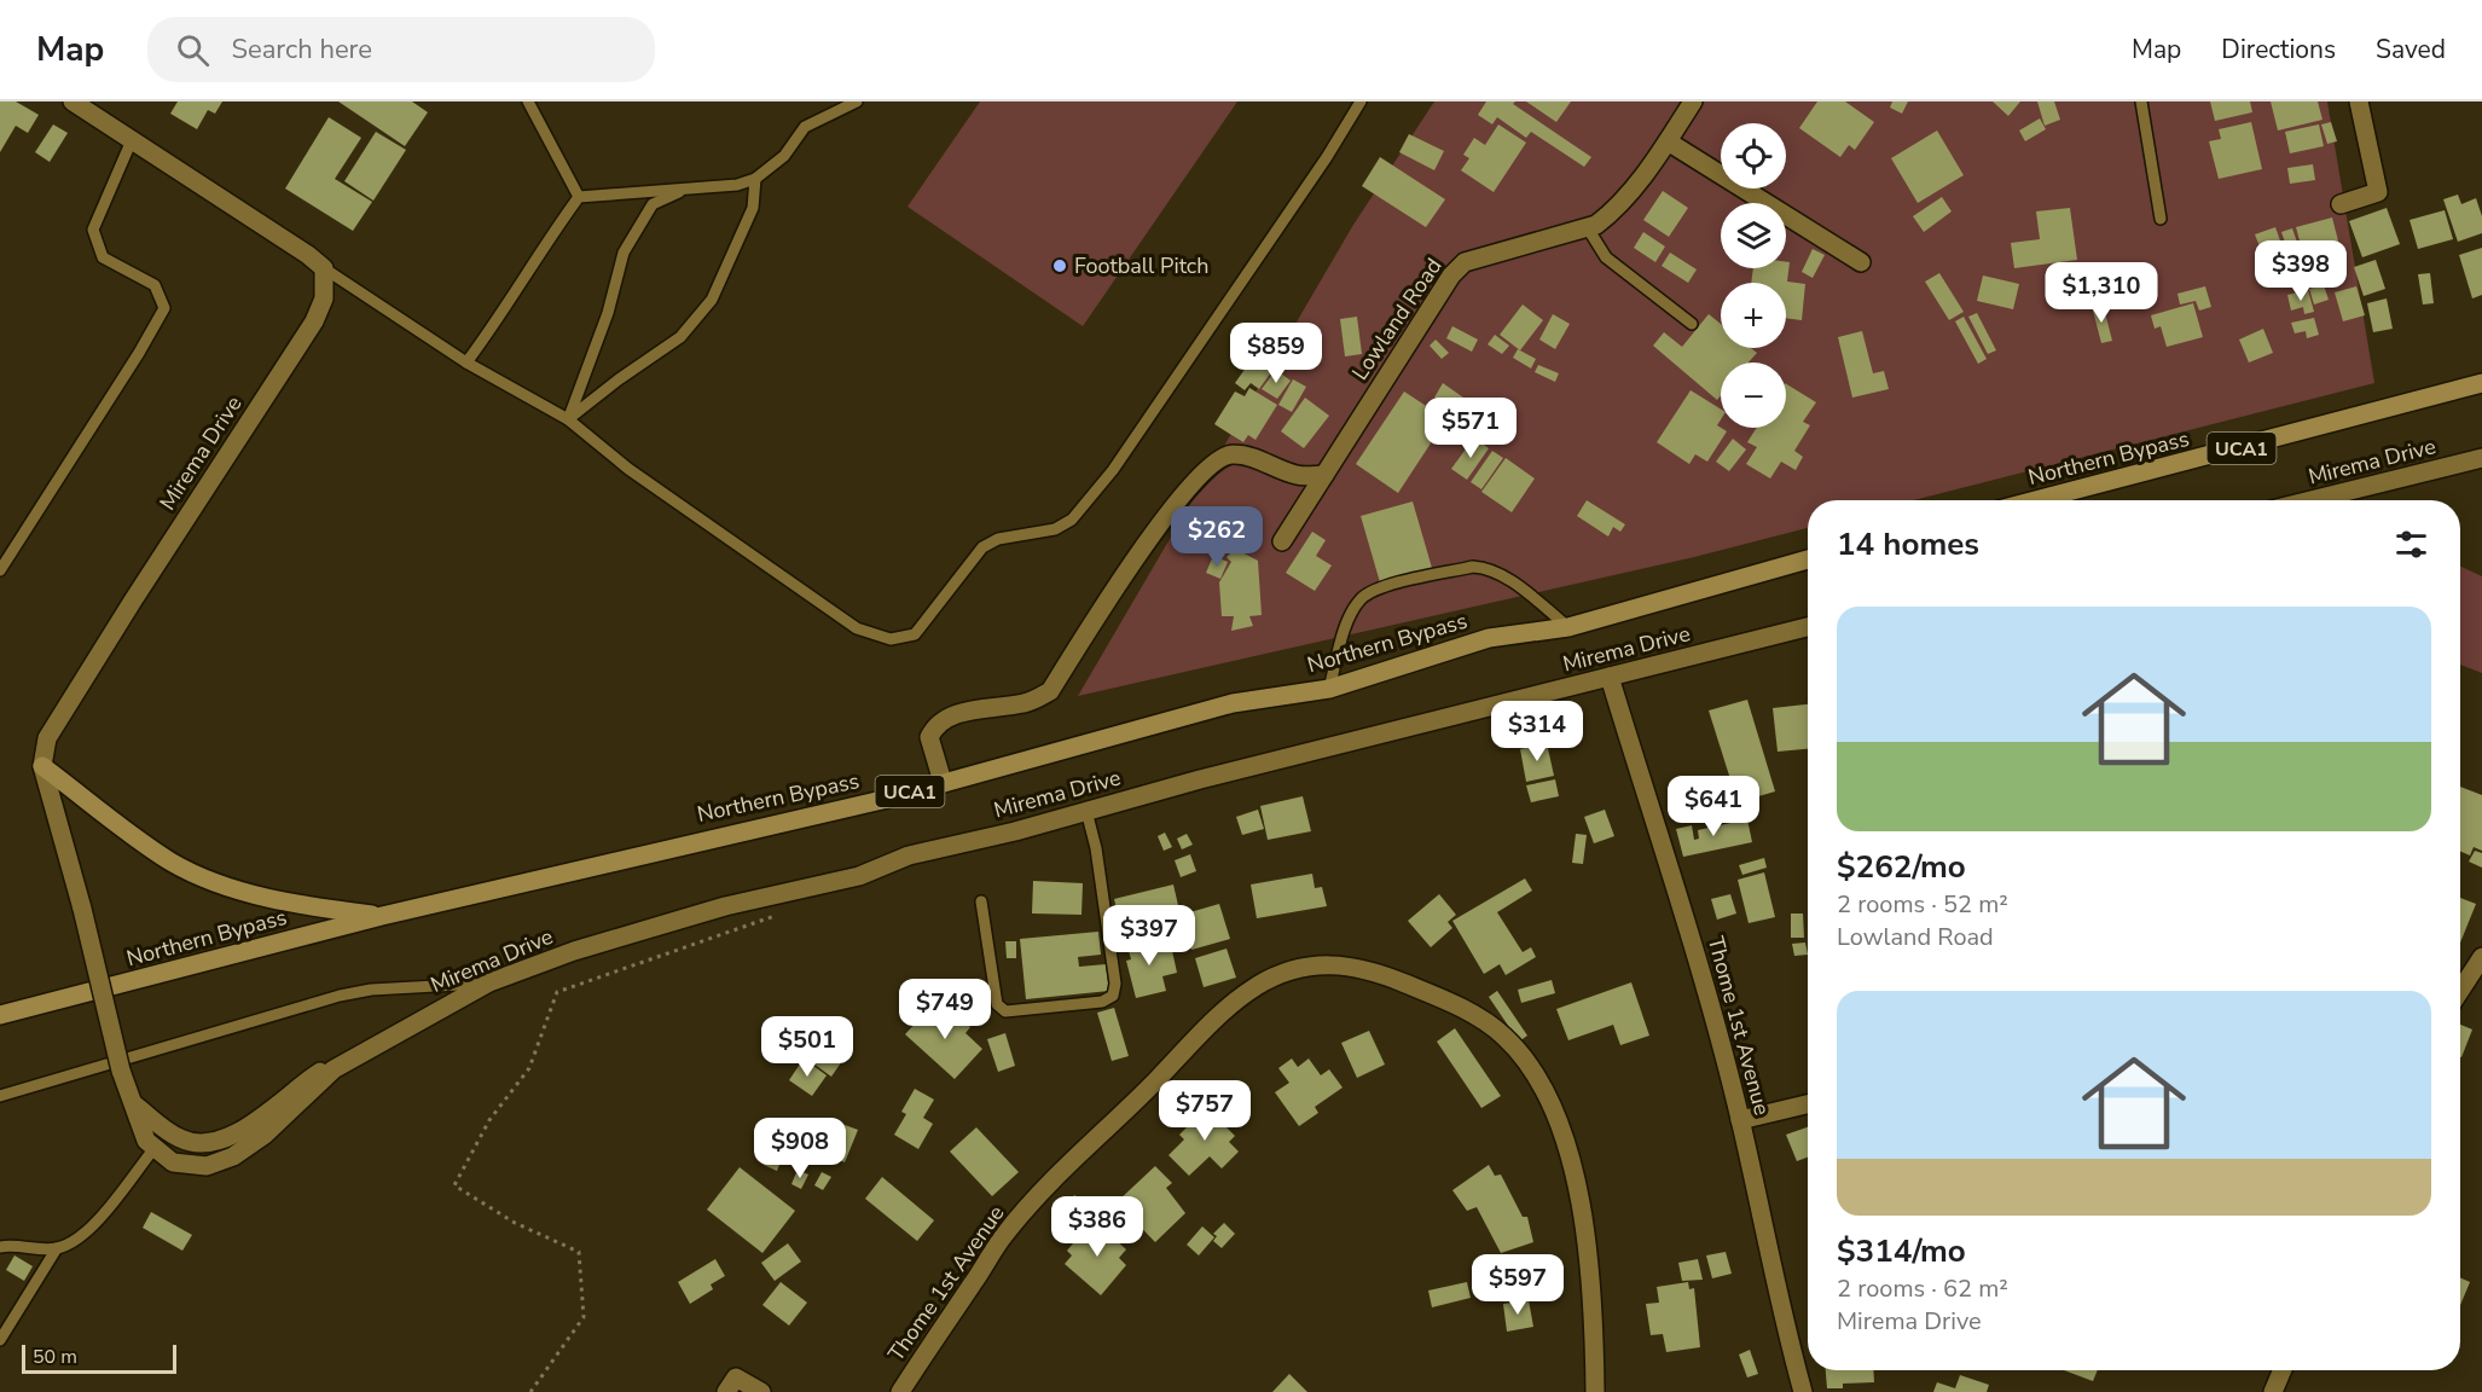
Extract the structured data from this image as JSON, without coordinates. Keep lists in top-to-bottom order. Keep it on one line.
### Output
{"streets":{"main road":["UCA1","Northern Bypass"],"street":["Lowland Road","Mirema Drive","Thome 1st Avenue"]},"crossings":[["Mirema Drive","Thome 1st Avenue"]],"places":["Football Pitch"],"scale_bar":"50 m","page":{"header":"Map","search":"Search here","nav":["Map","Directions","Saved"],"map_buttons":["+","−"],"price":["$398","$1,310","$859","$571","$262","$314","$641","$397","$749","$501","$757","$908","$386","$597"],"heading":"14 homes","list":[{"name":"$262/mo","note":"2 rooms · 52 m² · Lowland Road"},{"name":"$314/mo","note":"2 rooms · 62 m² · Mirema Drive"}],"scale":"50 m"}}
